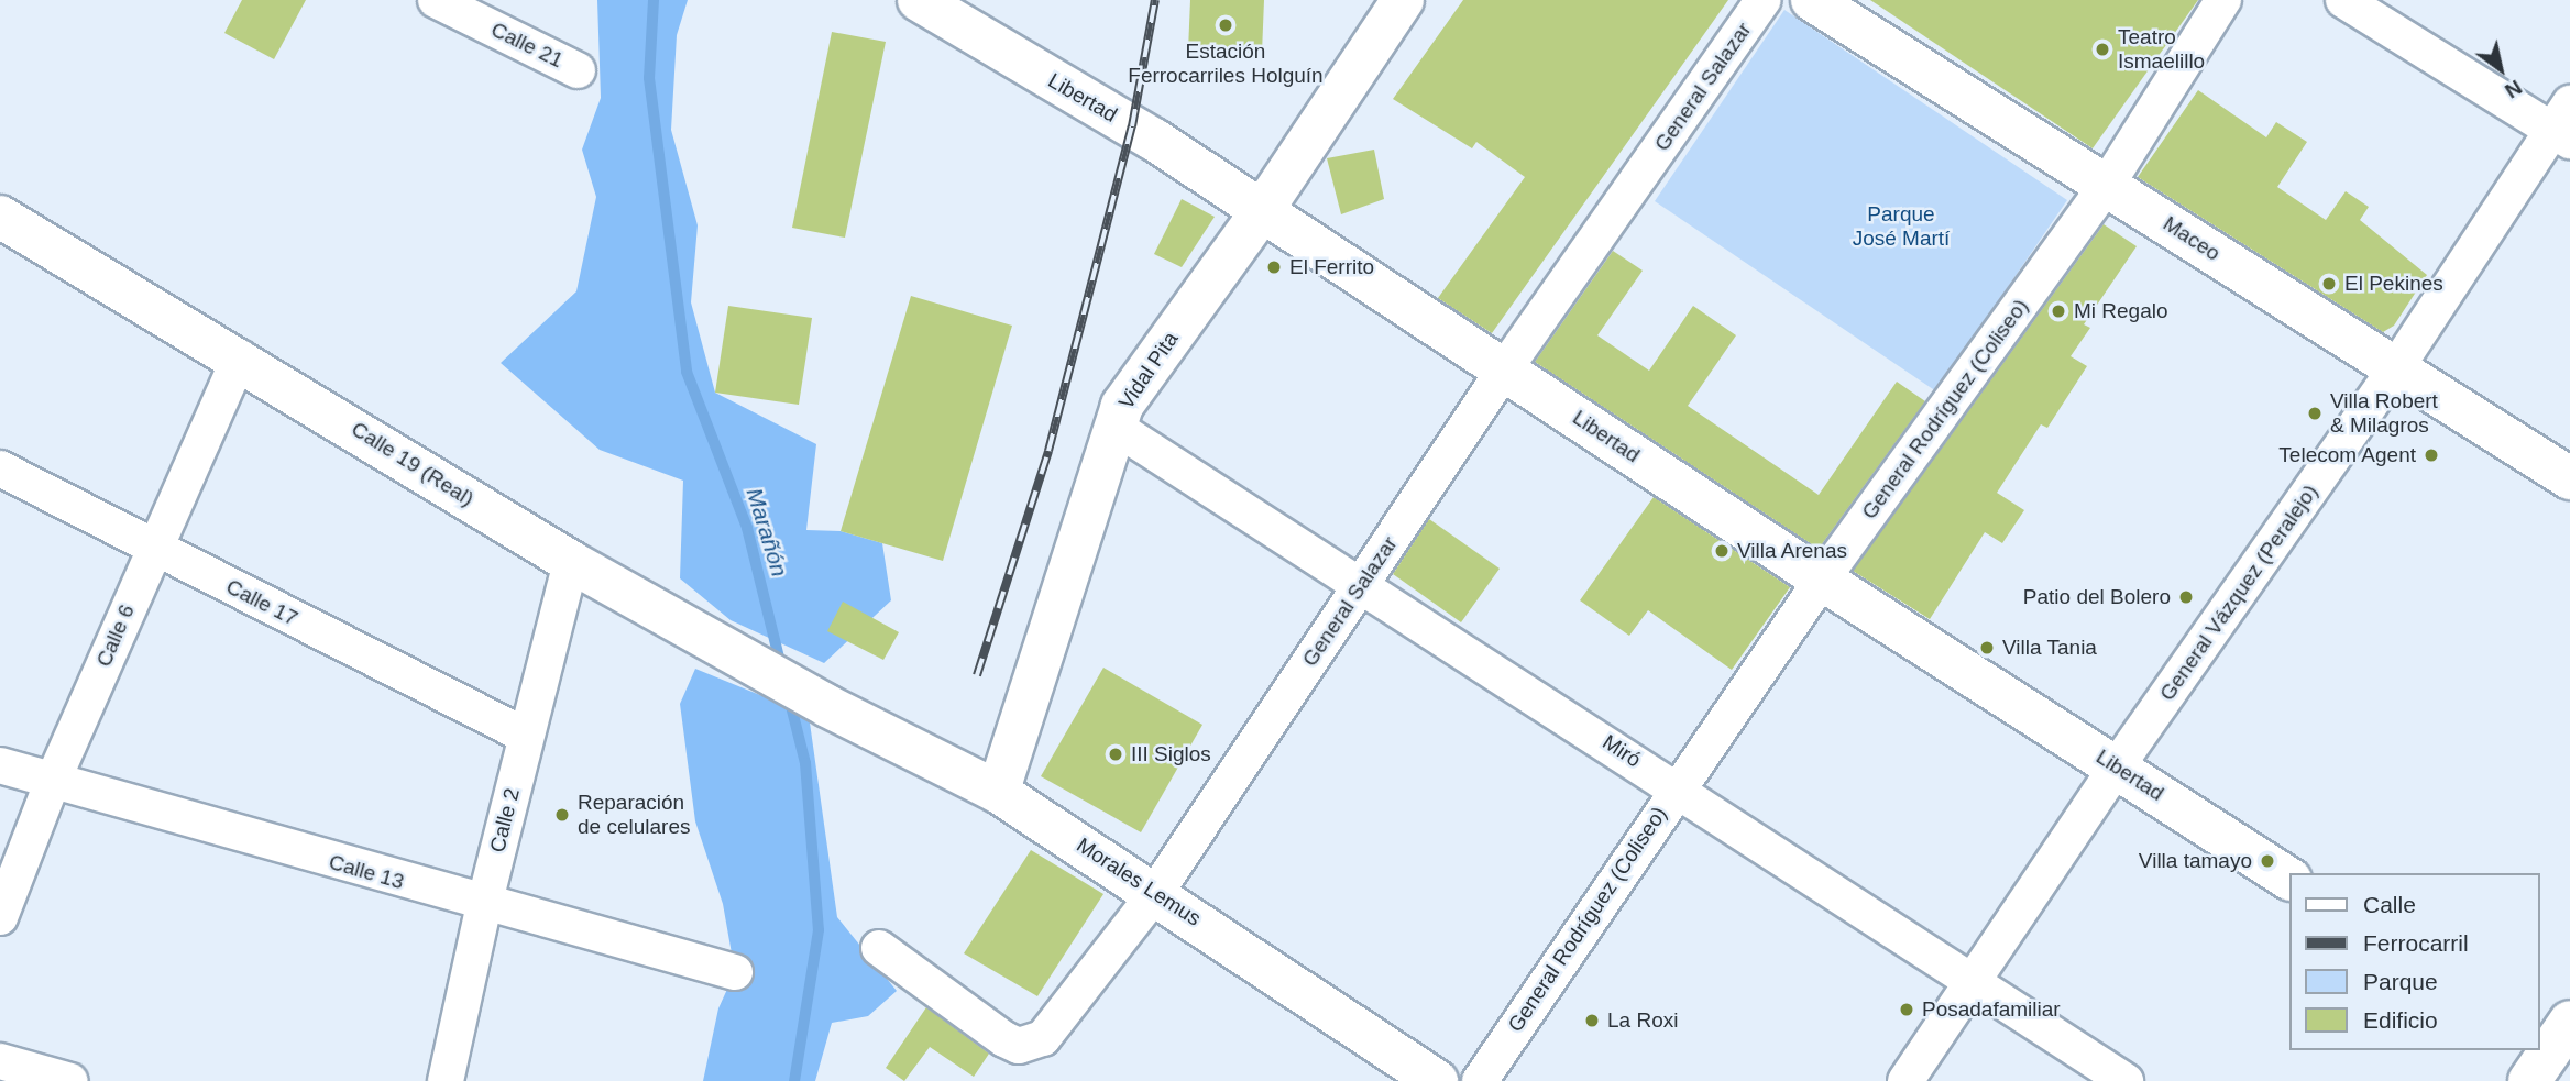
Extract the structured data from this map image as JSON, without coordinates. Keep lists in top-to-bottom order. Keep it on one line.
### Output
{"streets":{"main road":["Libertad","Maceo","Vidal Pita","Calle 19 (Real)","Morales Lemus"],"street":["Calle 21","General Salazar","General Rodríguez (Coliseo)","General Vázquez (Peralejo)","Calle 17","Calle 6","Miró","Calle 2","Calle 13"]},"crossings":[["General Salazar","Libertad"],["General Salazar","Miró"],["General Salazar","Morales Lemus"],["Libertad","Vidal Pita"],["Libertad","General Rodríguez (Coliseo)"],["Libertad","General Vázquez (Peralejo)"],["Maceo","General Rodríguez (Coliseo)"],["Maceo","General Vázquez (Peralejo)"],["Vidal Pita","Miró"],["Vidal Pita","Morales Lemus"],["General Rodríguez (Coliseo)","Miró"],["Calle 19 (Real)","Calle 6"],["Calle 19 (Real)","Calle 2"],["Calle 19 (Real)","Morales Lemus"],["General Vázquez (Peralejo)","Miró"],["Calle 17","Calle 6"],["Calle 17","Calle 2"],["Calle 6","Calle 13"],["Calle 2","Calle 13"]],"water":["Marañón"],"parks":["Parque José Martí"],"places":["Estación Ferrocarriles Holguín","Teatro Ismaelillo","El Ferrito","El Pekines","Mi Regalo","Villa Robert & Milagros","Telecom Agent","Villa Arenas","Patio del Bolero","Villa Tania","III Siglos","Reparación de celulares","Villa tamayo","Posadafamiliar","La Roxi"],"legend":["Calle","Ferrocarril","Parque","Edificio"],"north":"bottom right"}
